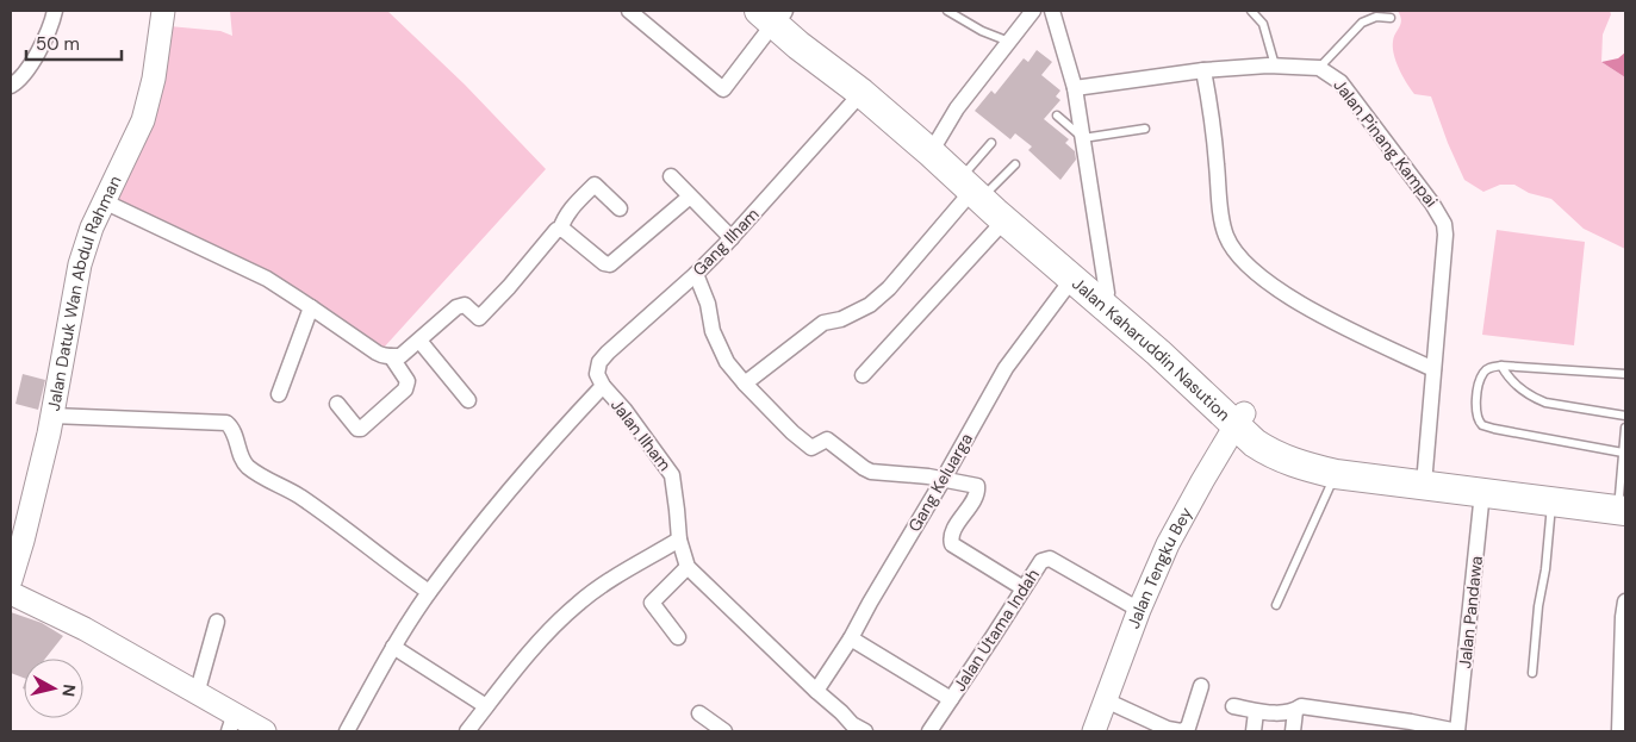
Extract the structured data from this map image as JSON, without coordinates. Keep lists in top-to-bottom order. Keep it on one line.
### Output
{"streets":{"highway":["Jalan Kaharuddin Nasution"],"street":["Jalan Pinang Kampai","Gang Ilham","Jalan Datuk Wan Abdul Rahman","Jalan Ilham","Gang Keluarga","Jalan Tengku Bey","Jalan Pandawa","Jalan Utama Indah"]},"crossings":[["Jalan Pinang Kampai","Jalan Kaharuddin Nasution"],["Gang Ilham","Jalan Kaharuddin Nasution"],["Gang Ilham","Jalan Ilham"],["Jalan Kaharuddin Nasution","Gang Keluarga"],["Jalan Kaharuddin Nasution","Jalan Tengku Bey"],["Jalan Kaharuddin Nasution","Jalan Pandawa"],["Jalan Ilham","Gang Keluarga"],["Jalan Tengku Bey","Jalan Utama Indah"]],"scale_bar":"50 m","north":"right"}
